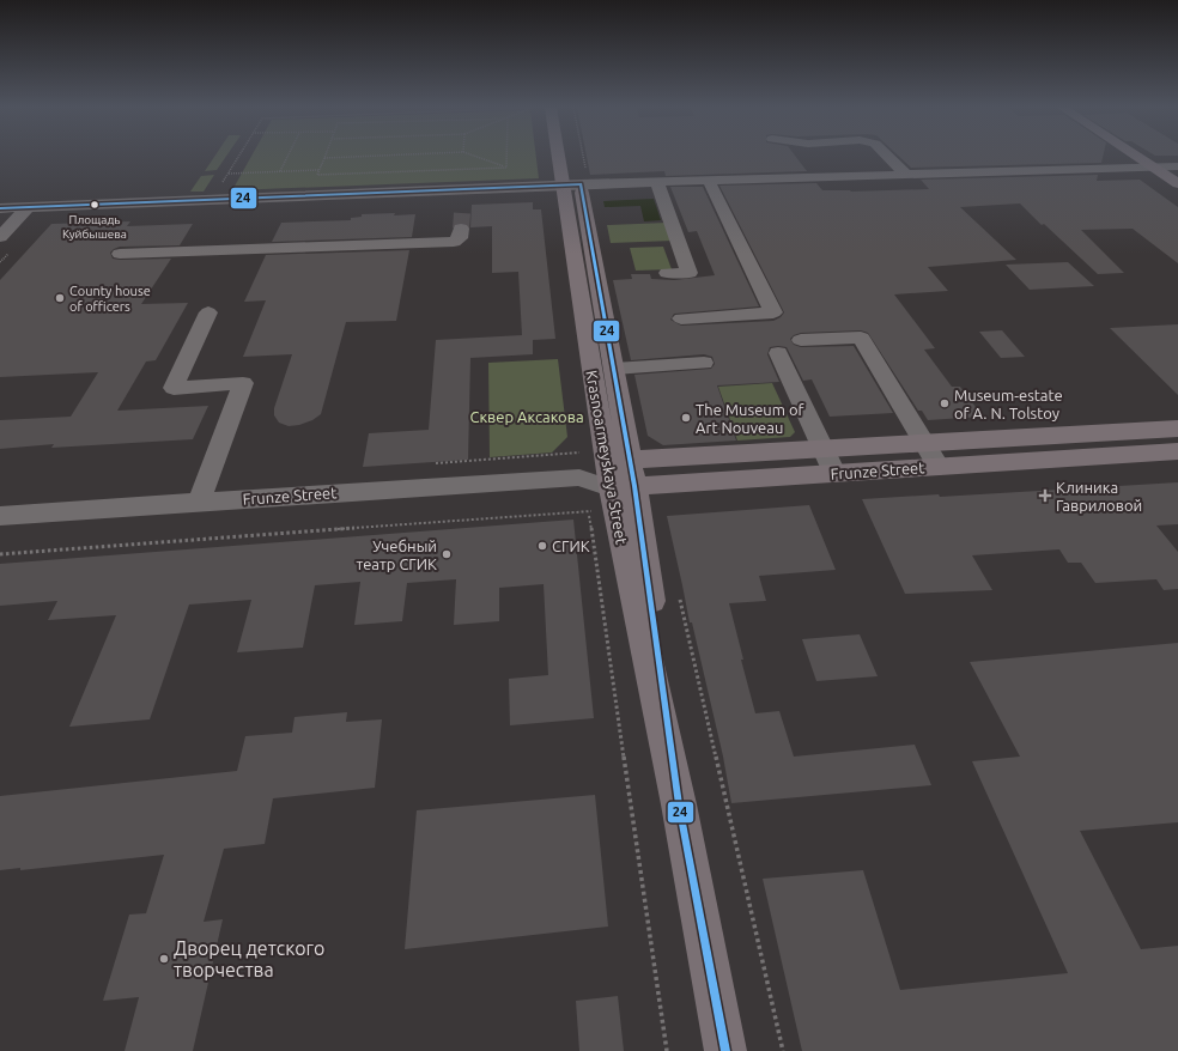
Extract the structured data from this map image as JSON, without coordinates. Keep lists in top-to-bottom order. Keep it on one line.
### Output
{"streets":{"main road":["Krasnoarmeyskaya Street","Frunze Street"]},"crossings":[["Krasnoarmeyskaya Street","Frunze Street"]],"parks":["Сквер Аксакова"],"places":{"other":["Площадь Куйбышева","County house of officers","Museum-estate of A. N. Tolstoy","The Museum of Art Nouveau","СГИК","Учебный театр СГИК","Дворец детского творчества"],"health":["Клиника Гавриловой"]},"lines":["transit line 24"]}
